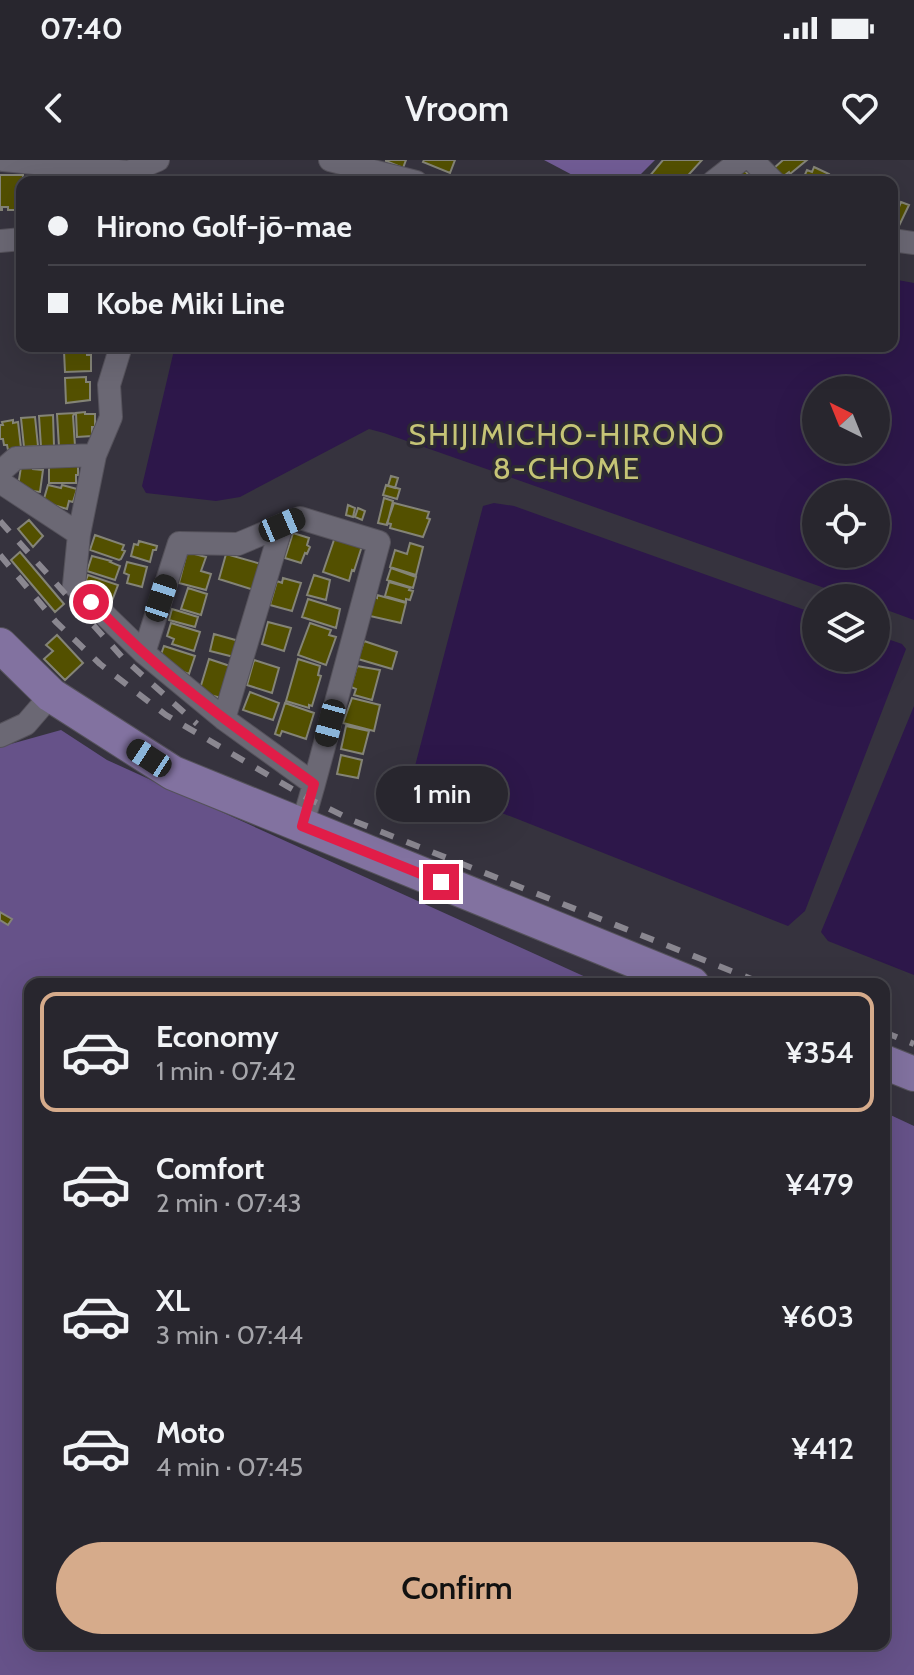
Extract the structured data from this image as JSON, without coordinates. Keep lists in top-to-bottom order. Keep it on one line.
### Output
{"districts":["SHIJIMICHO-HIRONO 8-CHOME"],"north":"top left","page":{"status":"07:40","header":"Vroom","banner":["Hirono Golf-jō-mae","Kobe Miki Line"],"bubble":"1 min","list":[{"name":"Economy","note":"1 min · 07:42","value":"¥354"},{"name":"Comfort","note":"2 min · 07:43","value":"¥479"},{"name":"XL","note":"3 min · 07:44","value":"¥603"},{"name":"Moto","note":"4 min · 07:45","value":"¥412"}],"buttons":"Confirm"}}
